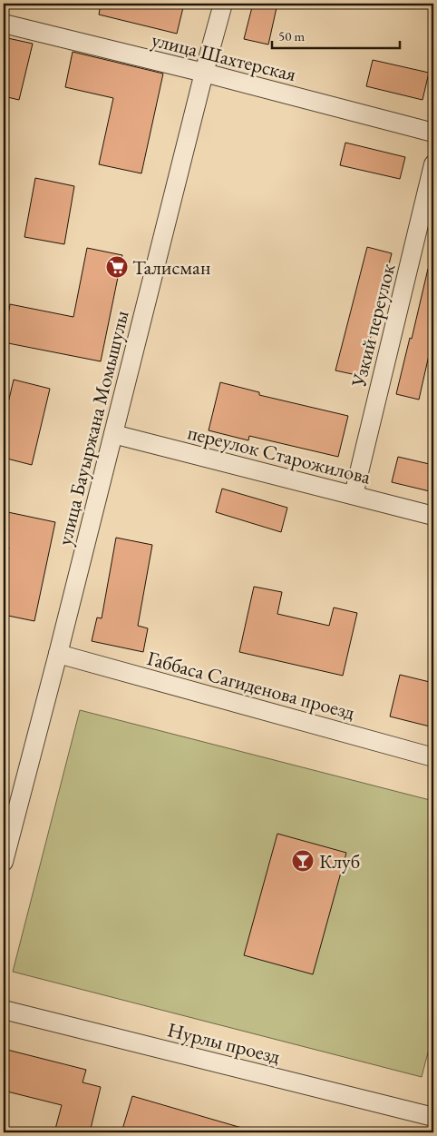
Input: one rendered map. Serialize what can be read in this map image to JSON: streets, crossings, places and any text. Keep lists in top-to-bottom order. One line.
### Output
{"streets":{"street":["улица Шахтерская","Узкий переулок","улица Бауыржана Момышулы","переулок Старожилова","Габбаса Сагиденова проезд","Нурлы проезд"]},"crossings":[["улица Шахтерская","улица Бауыржана Момышулы"],["Узкий переулок","переулок Старожилова"],["улица Бауыржана Момышулы","переулок Старожилова"],["улица Бауыржана Момышулы","Габбаса Сагиденова проезд"]],"places":{"supermarket":["Талисман"],"bar":["Клуб"]},"scale_bar":"50 m"}
